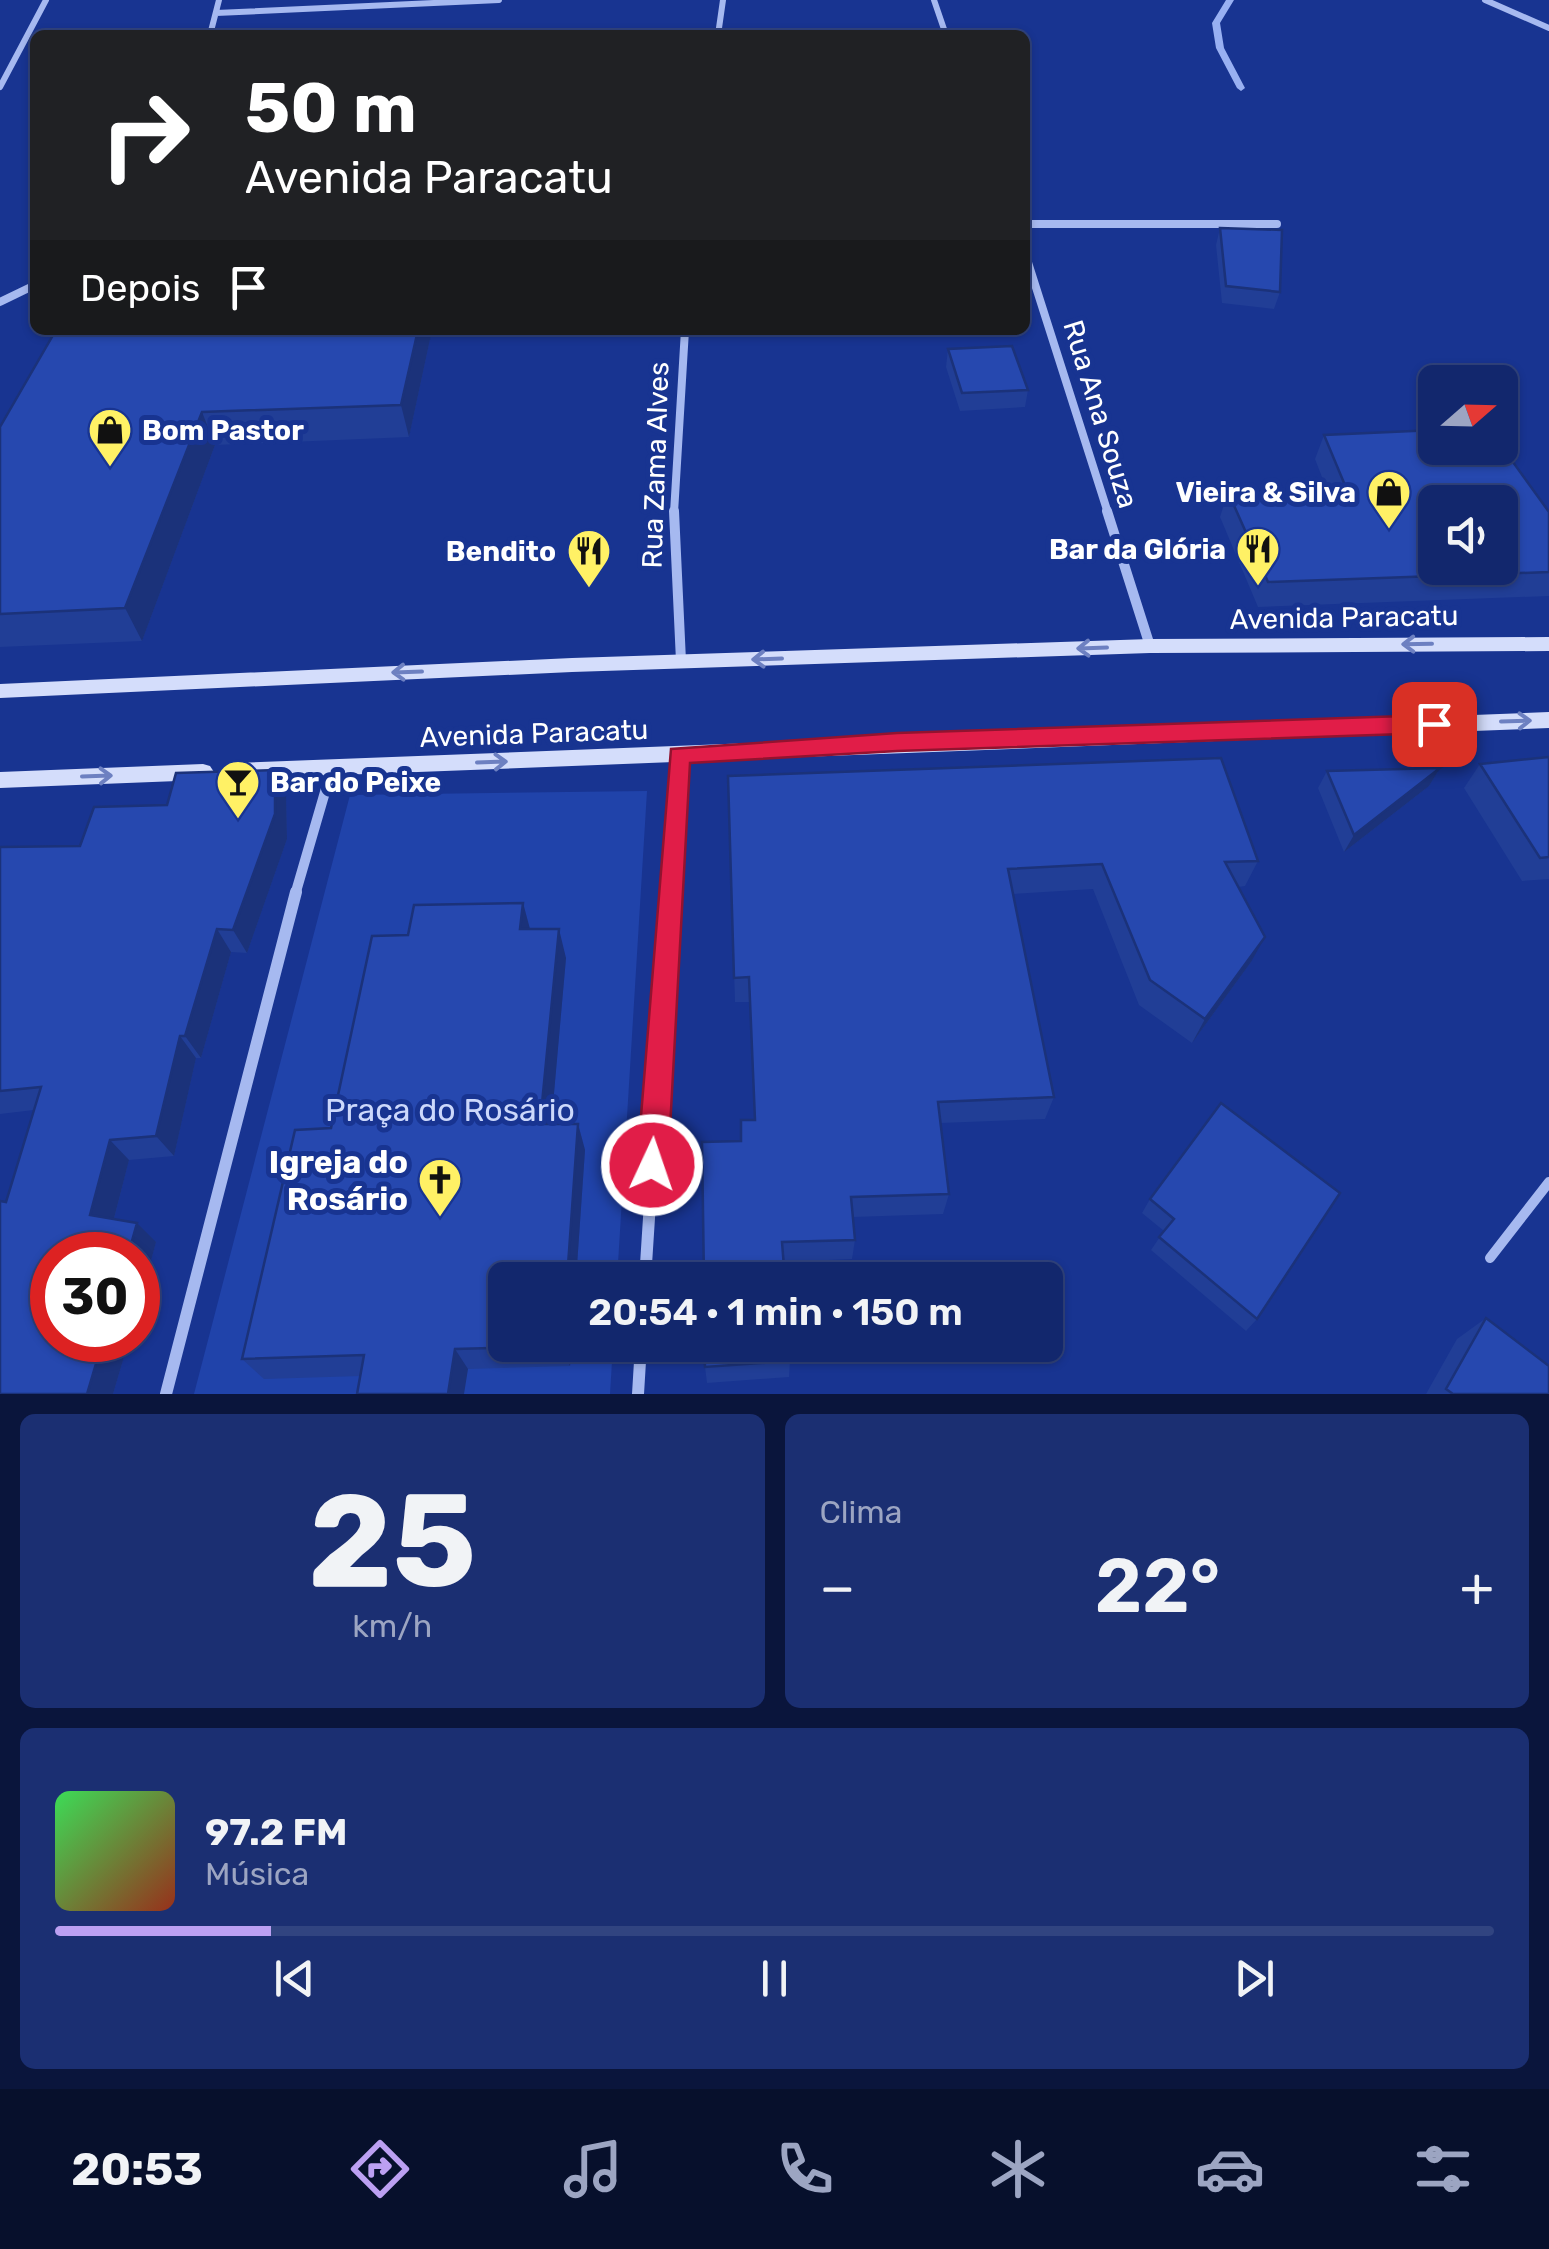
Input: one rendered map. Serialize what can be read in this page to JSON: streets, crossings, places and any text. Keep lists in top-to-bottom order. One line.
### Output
{"streets":{"street":["Rua Ana Souza","Rua Zama Alves","Avenida Paracatu"]},"crossings":[["Rua Ana Souza","Avenida Paracatu"],["Rua Zama Alves","Avenida Paracatu"]],"parks":["Praça do Rosário"],"places":{"shop":["Bom Pastor","Vieira & Silva"],"restaurant":["Bar da Glória","Bendito"],"bar":["Bar do Peixe"],"church":["Igreja do Rosário"]},"north":"right","page":{"turn":["50 m","Avenida Paracatu"],"then":"Depois","limit":"30","trip":"20:54 · 1 min · 150 m","tile":[["25","km/h"],"Clima"],"heat":["−","22°","+"],"song":["97.2 FM","Música"],"tabs":"20:53"}}
